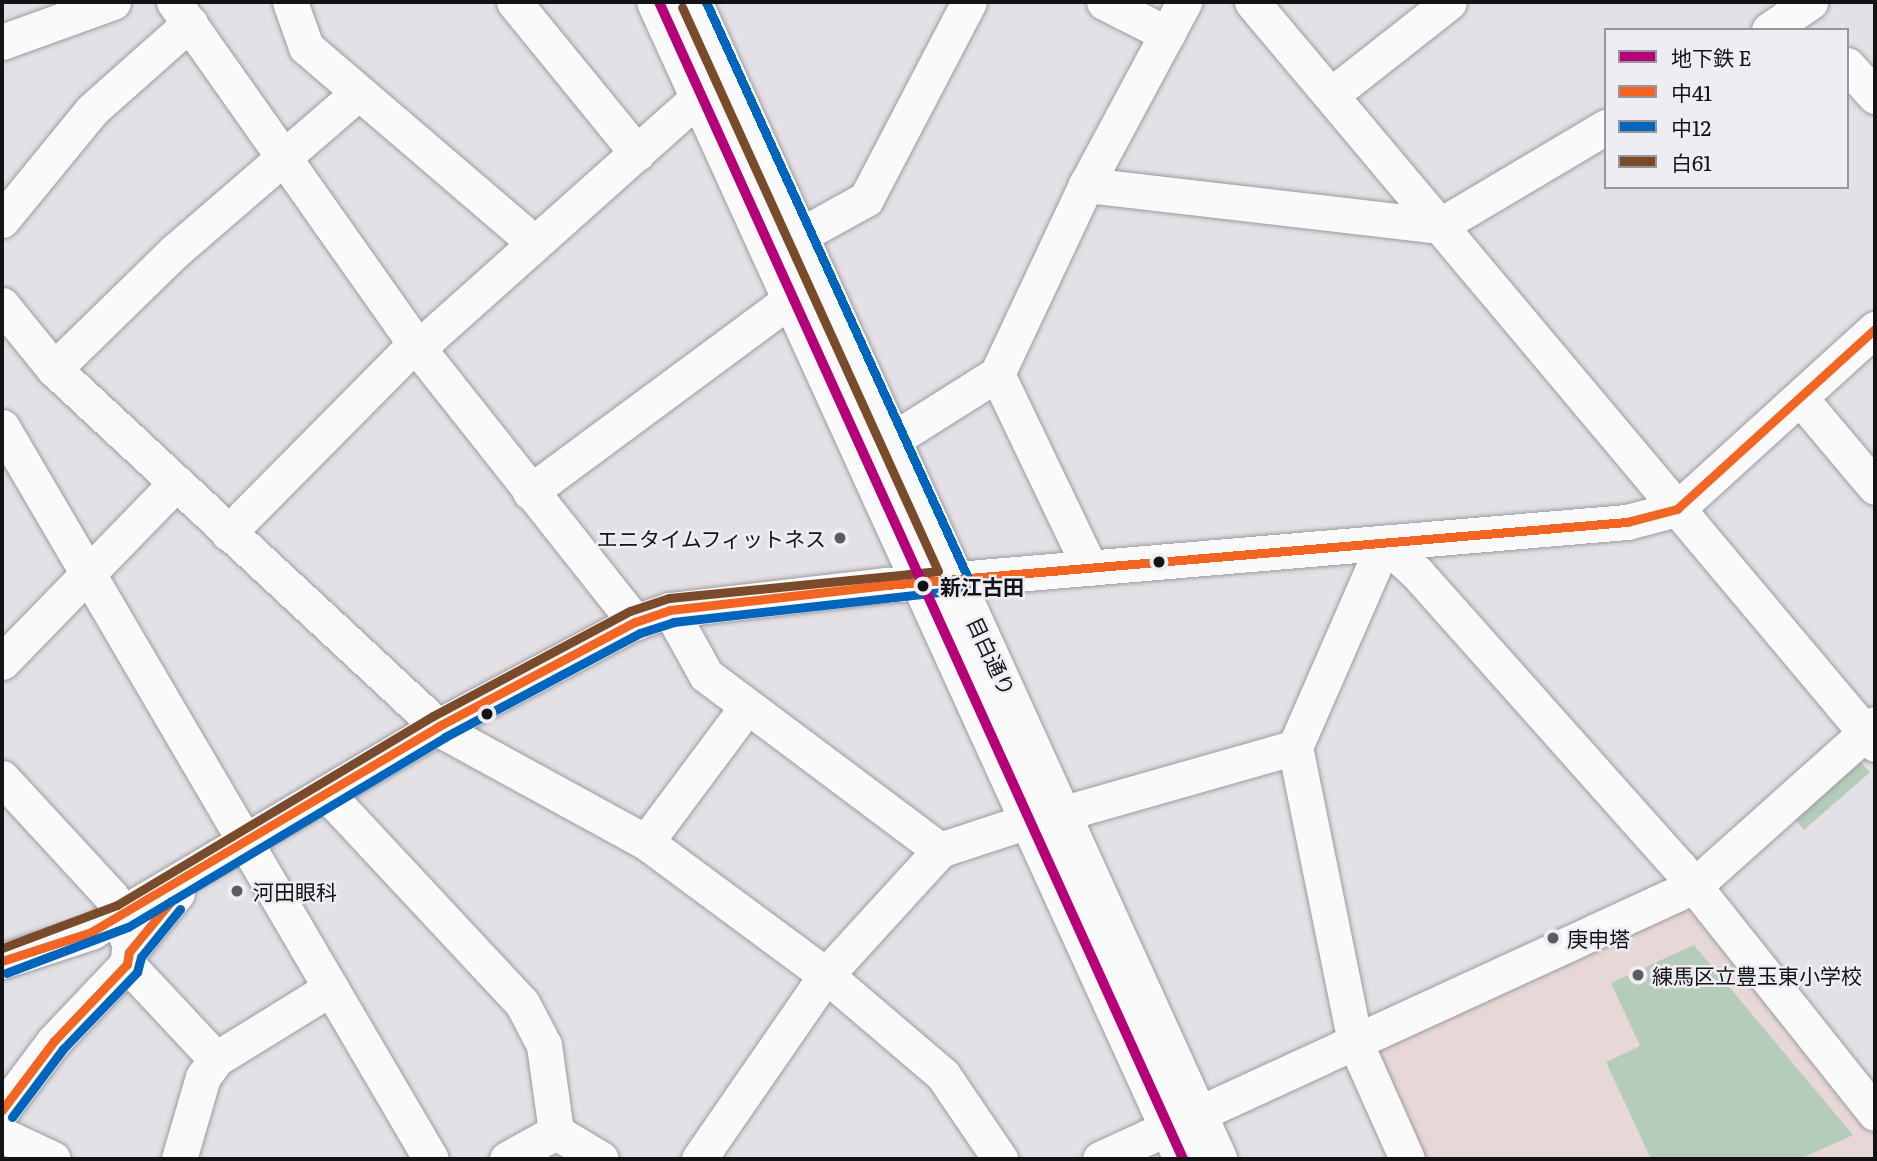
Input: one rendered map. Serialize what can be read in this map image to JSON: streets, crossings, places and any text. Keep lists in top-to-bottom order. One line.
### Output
{"streets":{"main road":["目白通り"]},"places":["エニタイムフィットネス","新江古田","河田眼科","庚申塔","練馬区立豊玉東小学校"],"lines":["metro line E","transit line 中12","transit line 白61","transit line 中41"],"legend":["地下鉄 E","中41","中12","白61"]}
